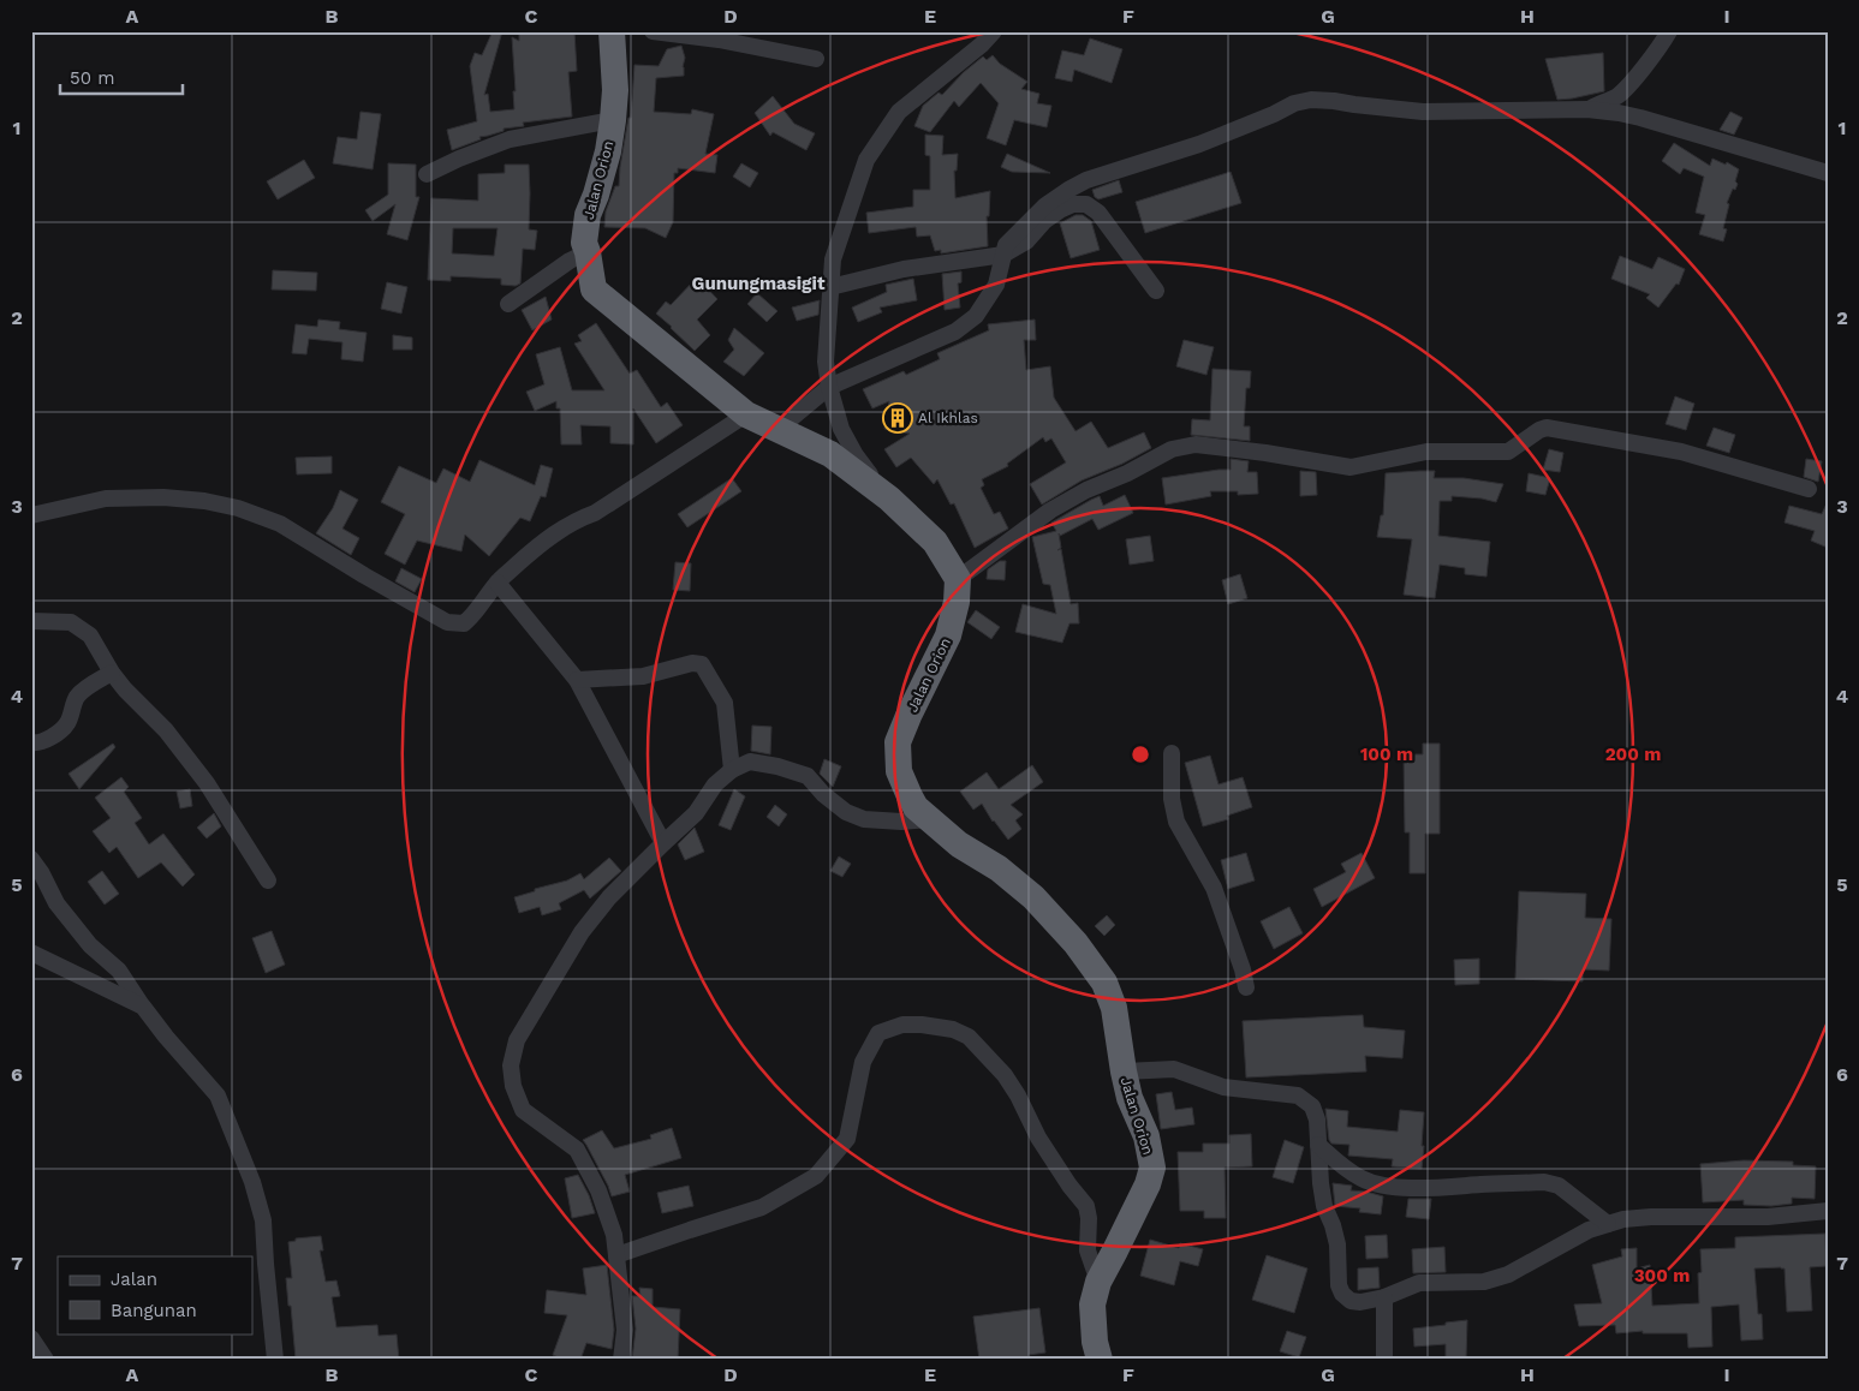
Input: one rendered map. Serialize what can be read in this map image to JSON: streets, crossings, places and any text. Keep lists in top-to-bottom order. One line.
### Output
{"streets":{"highway":["Jalan Orion"]},"districts":["Gunungmasigit"],"places":{"building":["Al Ikhlas"]},"legend":["Jalan","Bangunan"],"scale_bar":"50 m","grid":{"columns":["A","B","C","D","E","F","G","H","I"],"rows":["1","2","3","4","5","6","7"]},"rings":["100 m","200 m","300 m"]}
